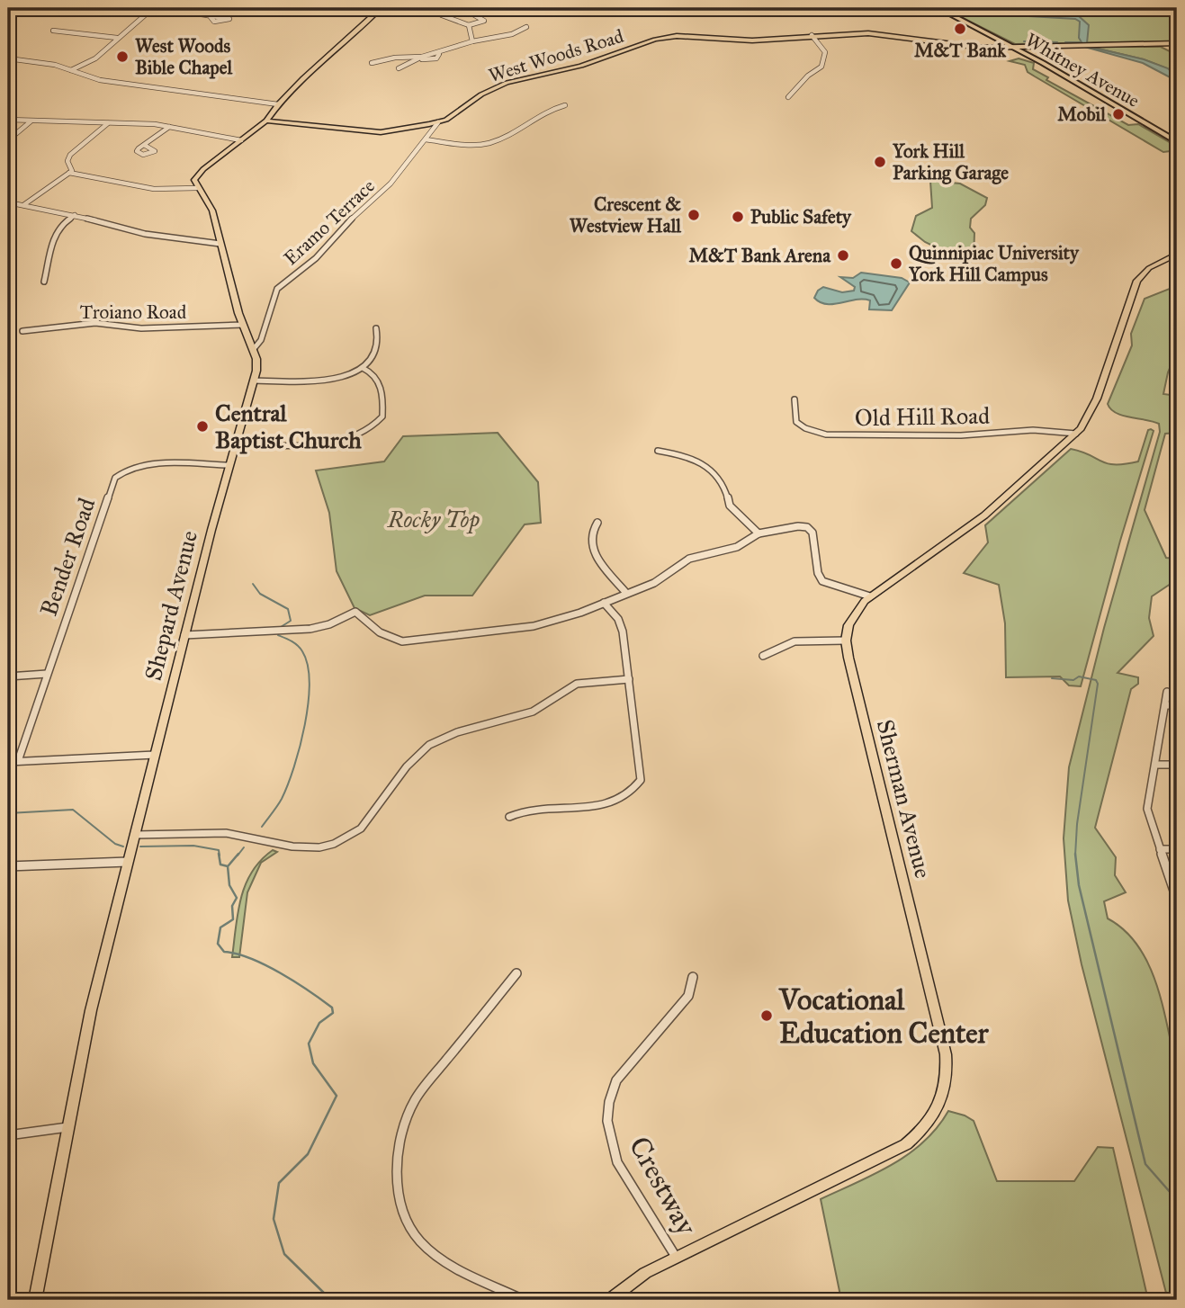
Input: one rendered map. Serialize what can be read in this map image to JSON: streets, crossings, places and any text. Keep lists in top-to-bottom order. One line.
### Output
{"streets":{"highway":["Whitney Avenue"],"main road":["West Woods Road","Shepard Avenue","Sherman Avenue"],"street":["Eramo Terrace","Troiano Road","Old Hill Road","Bender Road","Crestway"]},"crossings":[["West Woods Road","Whitney Avenue"],["West Woods Road","Eramo Terrace"],["Eramo Terrace","Shepard Avenue"],["Troiano Road","Shepard Avenue"],["Bender Road","Shepard Avenue"],["Sherman Avenue","Crestway"]],"parks":["Rocky Top"],"places":["M&T Bank","West Woods Bible Chapel","Mobil","York Hill Parking Garage","Crescent & Westview Hall","Public Safety","M&T Bank Arena","Quinnipiac University York Hill Campus","Central Baptist Church","Vocational Education Center"]}
